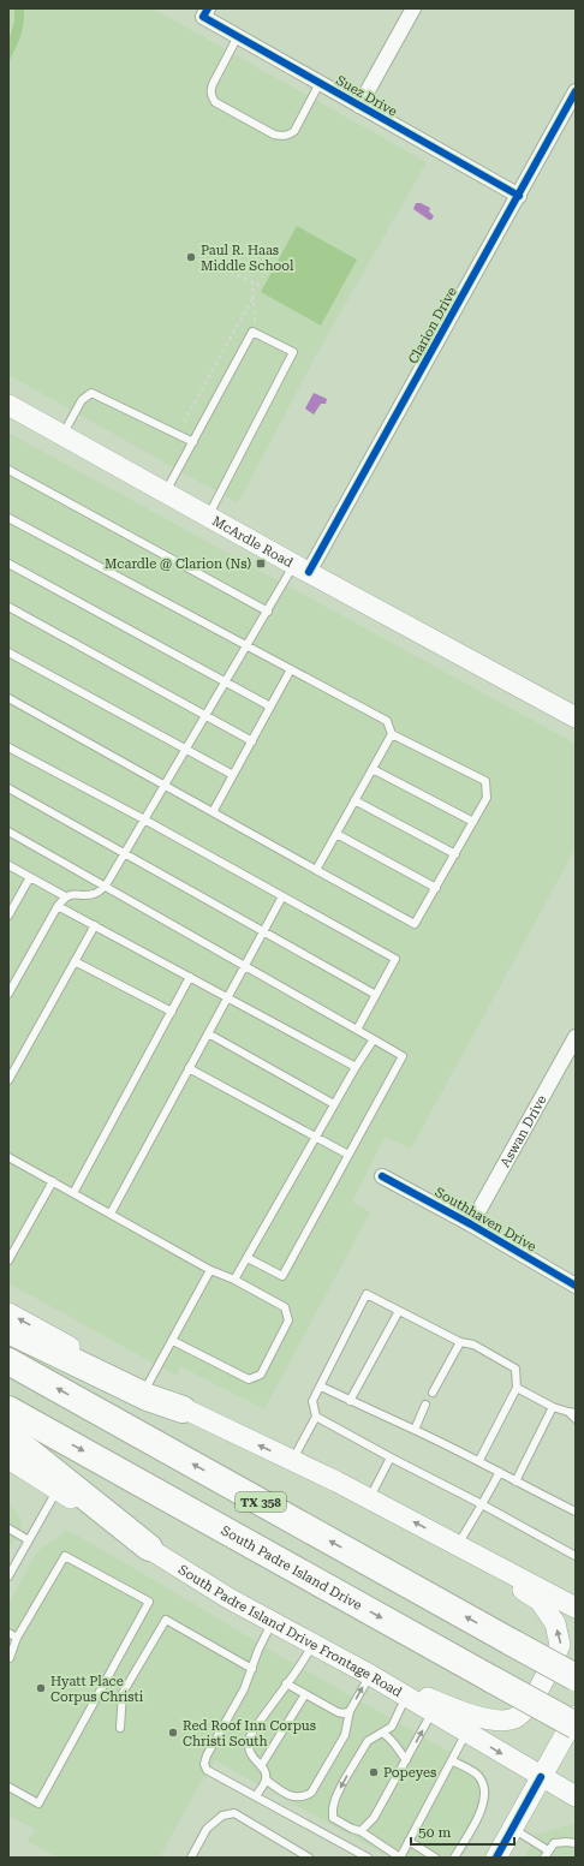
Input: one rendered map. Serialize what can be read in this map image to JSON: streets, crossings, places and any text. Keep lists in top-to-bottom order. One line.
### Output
{"streets":{"highway":["TX 358","South Padre Island Drive"],"main road":["McArdle Road","South Padre Island Drive Frontage Road"],"street":["Suez Drive","Clarion Drive","Aswan Drive","Southhaven Drive"]},"crossings":[["Suez Drive","Clarion Drive"],["Clarion Drive","McArdle Road"],["Aswan Drive","Southhaven Drive"]],"places":{"other":["Paul R. Haas Middle School","Hyatt Place Corpus Christi","Red Roof Inn Corpus Christi South","Popeyes"],"transit":["Mcardle @ Clarion (Ns)"]},"scale_bar":"50 m"}
